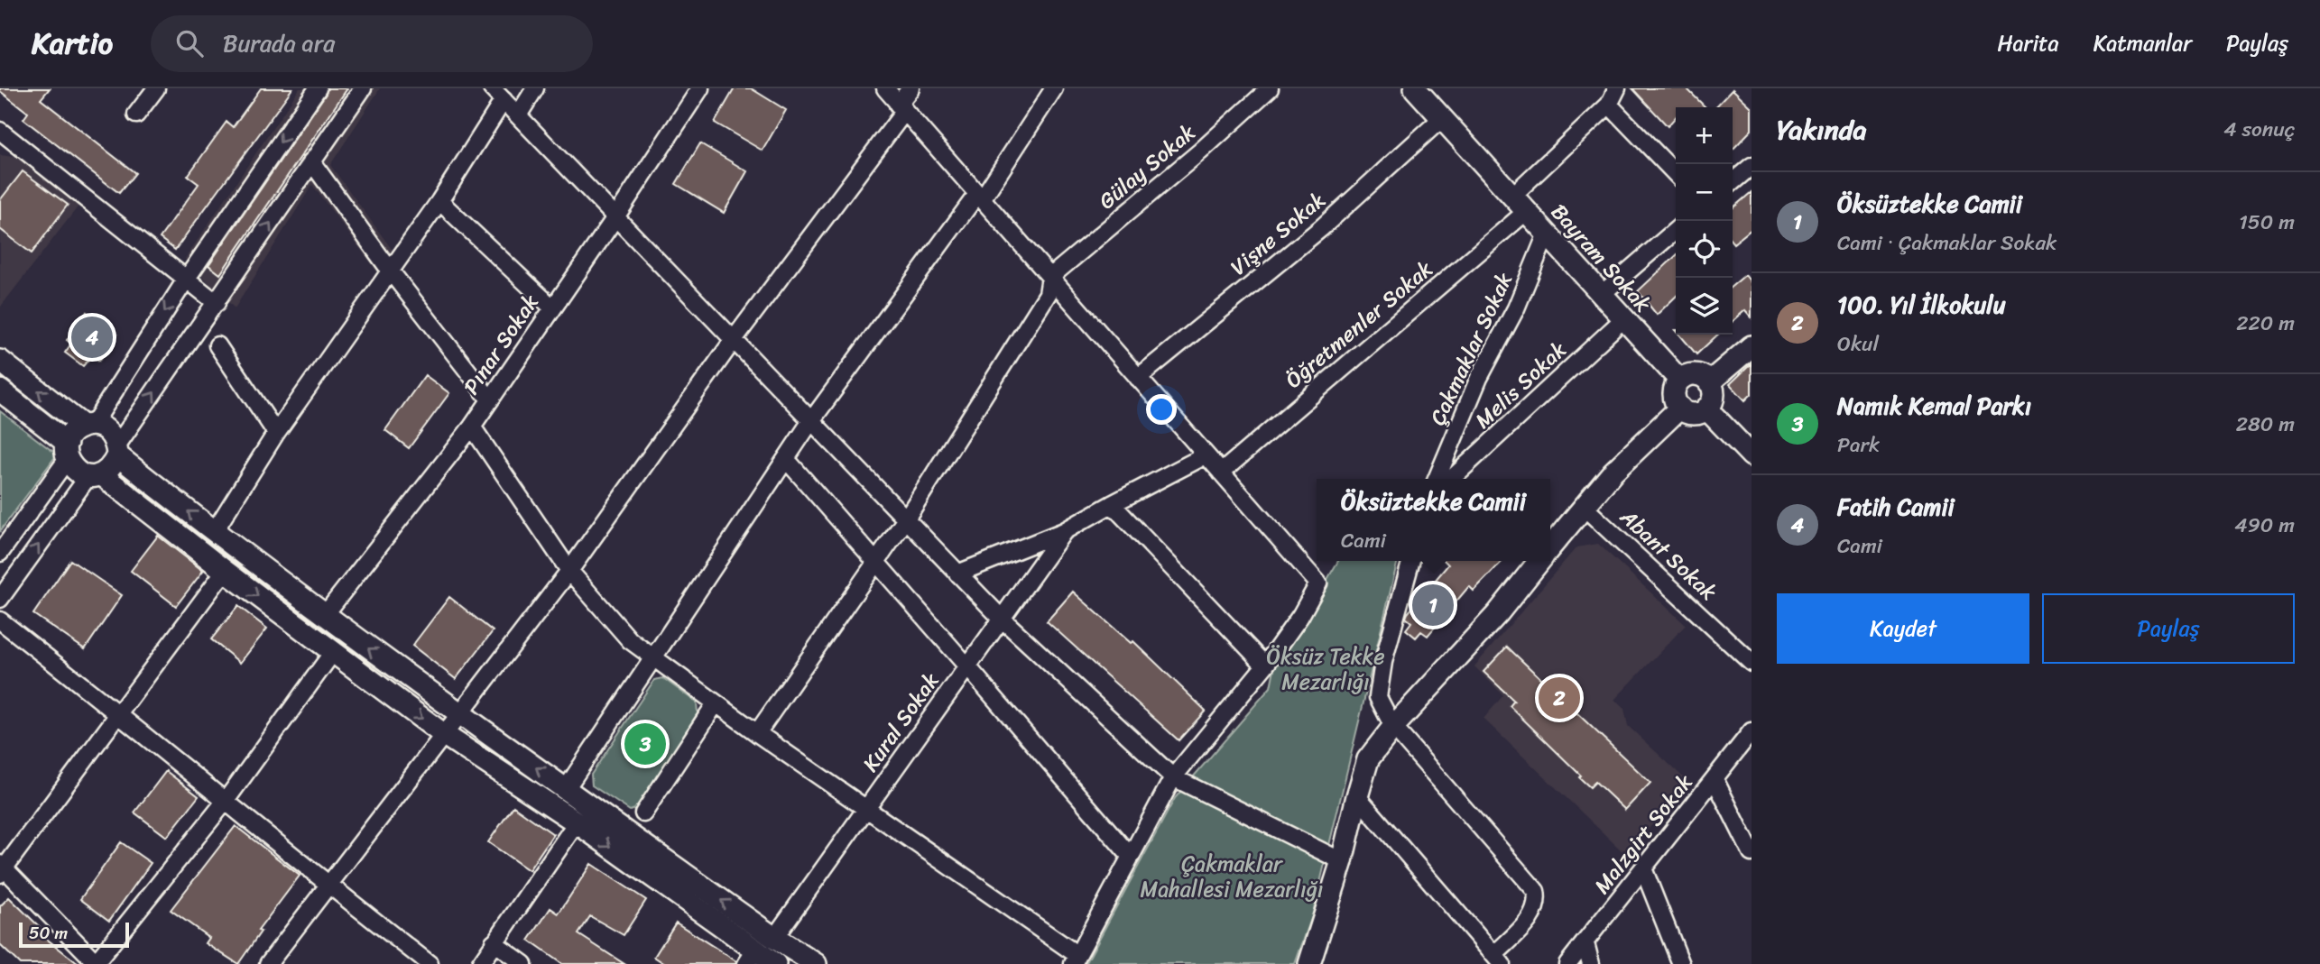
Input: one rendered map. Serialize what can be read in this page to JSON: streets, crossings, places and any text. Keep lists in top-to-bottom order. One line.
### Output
{"streets":{"main road":["Bayram Sokak"],"street":["Gülay Sokak","Vişne Sokak","Öğretmenler Sokak","Pınar Sokak","Çakmaklar Sokak","Melis Sokak","Abant Sokak","Kural Sokak","Malzgirt Sokak"]},"crossings":[["Vişne Sokak","Bayram Sokak"],["Bayram Sokak","Öğretmenler Sokak"],["Bayram Sokak","Çakmaklar Sokak"],["Bayram Sokak","Melis Sokak"]],"parks":["Öksüz Tekke Mezarlığı","Çakmaklar Mahallesi Mezarlığı"],"scale_bar":"50 m","page":{"header":"Kartio","search":"Burada ara","nav":["Harita","Katmanlar","Paylaş"],"heading":["Yakında","4 sonuç"],"map_buttons":["+","−"],"list":[{"mark":"1","name":"Öksüztekke Camii","note":"Cami · Çakmaklar Sokak","value":"150 m"},{"mark":"2","name":"100. Yıl İlkokulu","note":"Okul","value":"220 m"},{"mark":"3","name":"Namık Kemal Parkı","note":"Park","value":"280 m"},{"mark":"4","name":"Fatih Camii","note":"Cami","value":"490 m"}],"pins":["4","1","2","3"],"popup":["Öksüztekke Camii","Cami"],"buttons":["Kaydet","Paylaş"],"scale":"50 m"}}
